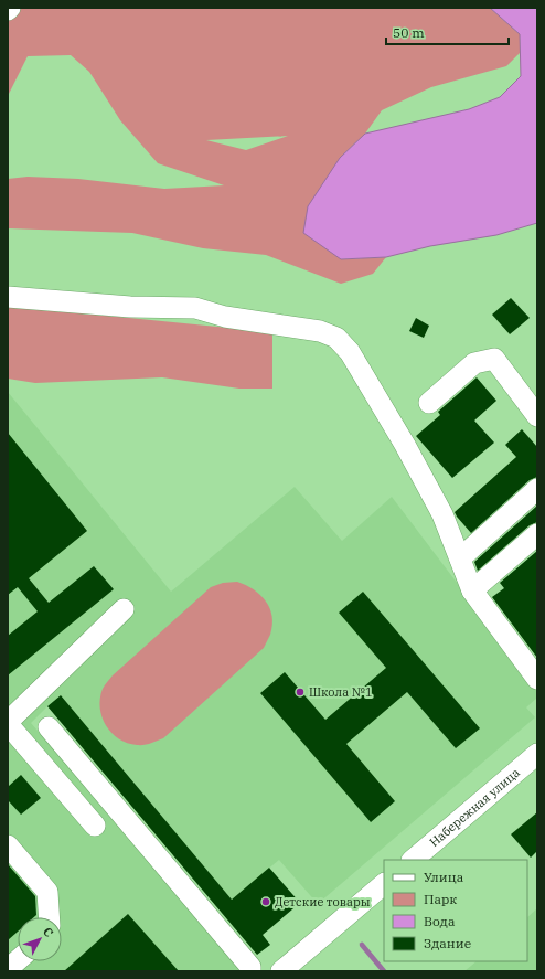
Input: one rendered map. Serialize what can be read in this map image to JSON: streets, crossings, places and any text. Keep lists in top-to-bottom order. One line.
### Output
{"streets":{"street":["Набережная улица"]},"places":["Школа №1","Детские товары"],"legend":["Улица","Парк","Вода","Здание"],"scale_bar":"50 m","north":"top right"}
